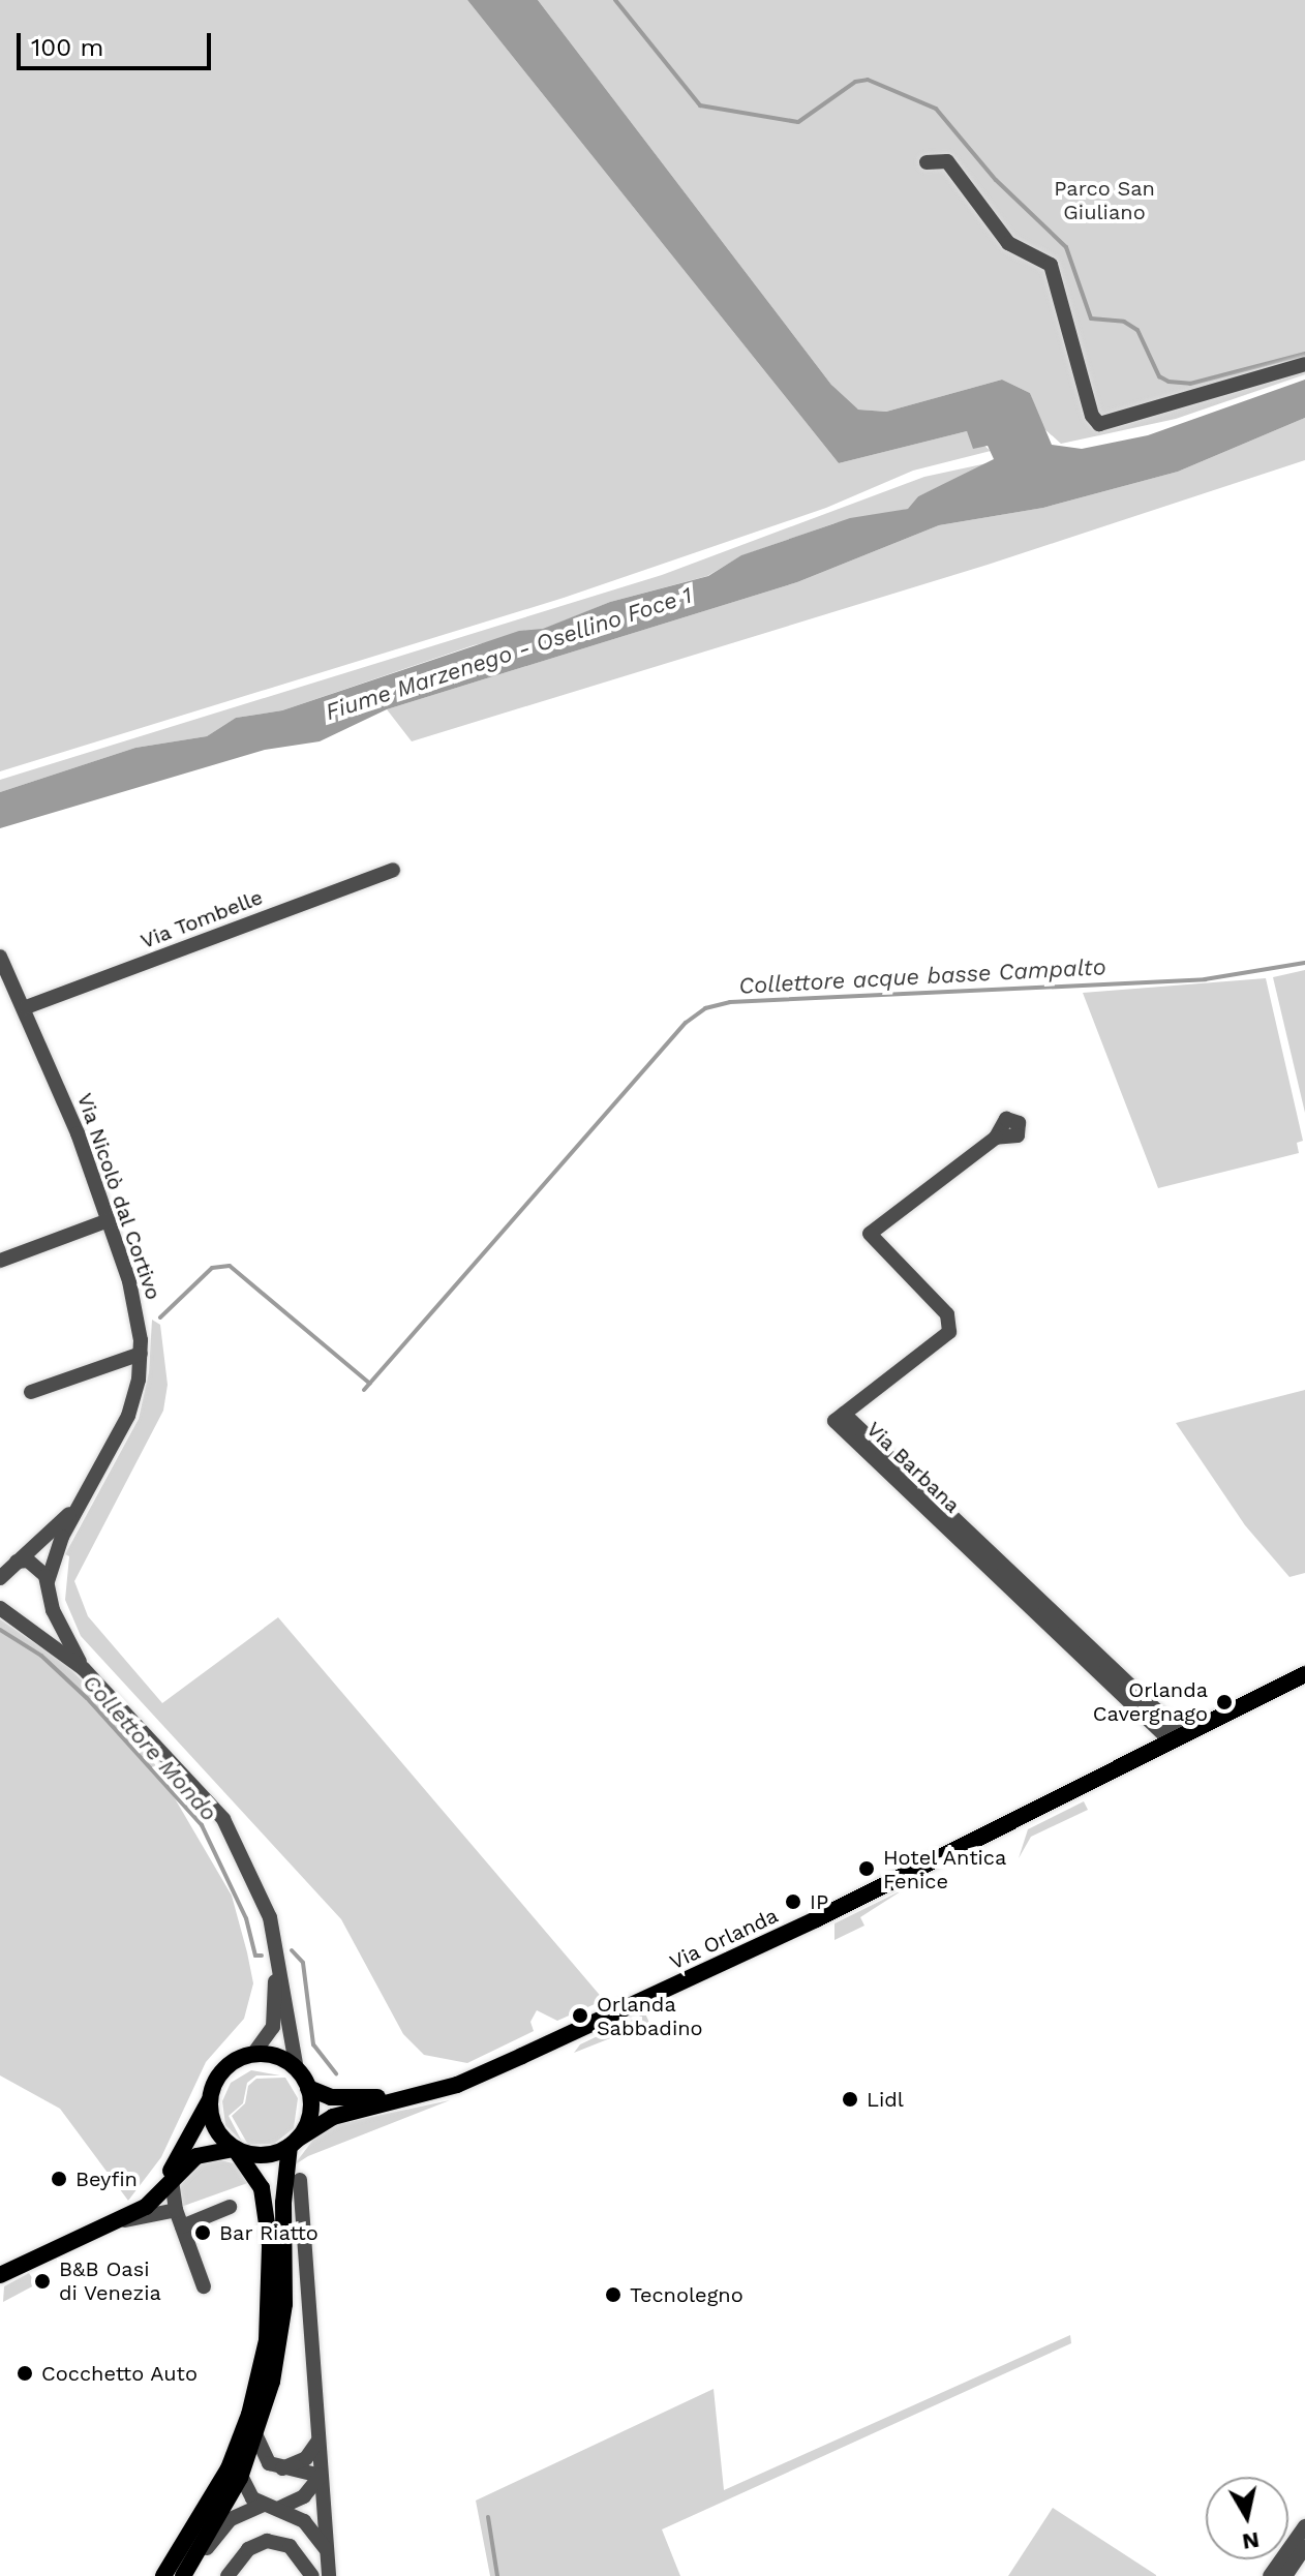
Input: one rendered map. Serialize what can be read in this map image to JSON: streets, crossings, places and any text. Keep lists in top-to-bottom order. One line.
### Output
{"streets":{"main road":["Via Orlanda"],"street":["Via Tombelle","Via Nicolò dal Cortivo","Via Barbana"]},"crossings":[["Via Tombelle","Via Nicolò dal Cortivo"],["Via Barbana","Via Orlanda"]],"water":["Fiume Marzenego - Osellino Foce 1","Collettore acque basse Campalto","Collettore Mondo"],"parks":["Parco San Giuliano"],"places":["Orlanda Cavergnago","Hotel Antica Fenice","IP","Orlanda Sabbadino","Lidl","Beyfin","Bar Riatto","B&B Oasi di Venezia","Tecnolegno","Cocchetto Auto"],"scale_bar":"100 m","north":"bottom"}
